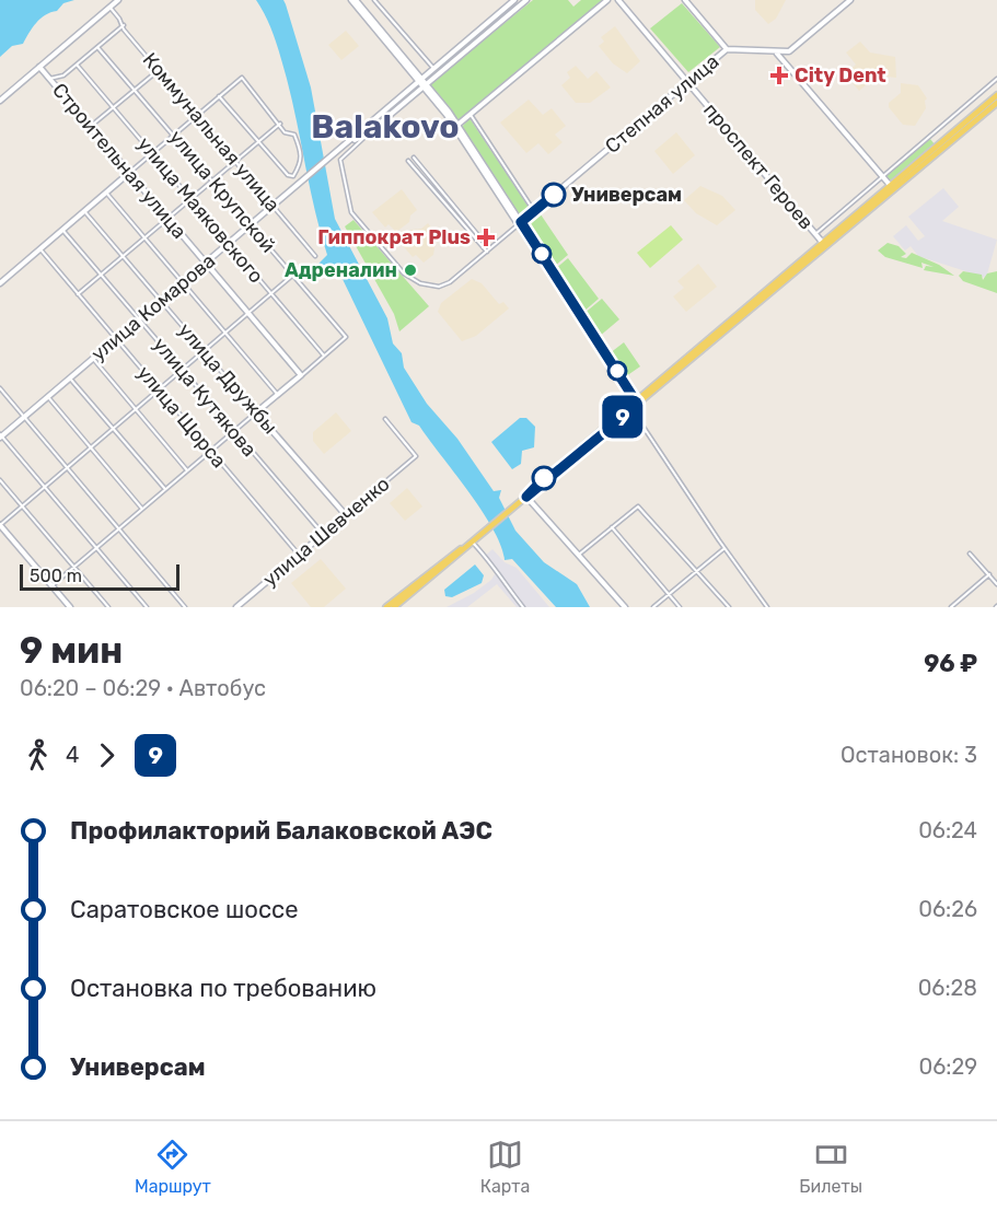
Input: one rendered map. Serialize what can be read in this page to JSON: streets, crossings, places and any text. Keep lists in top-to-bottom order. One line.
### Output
{"streets":{"street":["Степная улица","Коммунальная улица","Строительная улица","проспект Героев","улица Крупской","улица Маяковского","улица Комарова","улица Дружбы","улица Кутякова","улица Щорса","улица Шевченко"]},"crossings":[["Степная улица","проспект Героев"],["Коммунальная улица","улица Комарова"],["Строительная улица","улица Комарова"],["улица Крупской","улица Маяковского"],["улица Крупской","улица Комарова"],["улица Маяковского","улица Комарова"],["улица Комарова","улица Дружбы"],["улица Комарова","улица Кутякова"],["улица Комарова","улица Щорса"],["улица Дружбы","улица Шевченко"],["улица Кутякова","улица Шевченко"],["улица Щорса","улица Шевченко"]],"districts":["Balakovo"],"places":{"health":["City Dent","Гиппократ Plus"],"other":["Универсам","Адреналин"]},"lines":["bus line 9"],"scale_bar":"500 m","page":{"on_map":"9","scale":"500 m","heading":["9 мин","06:20 – 06:29 · Автобус","96 ₽"],"legs":["4","9","Остановок: 3"],"list":[{"name":"Профилакторий Балаковской АЭС","value":"06:24"},{"name":"Саратовское шоссе","value":"06:26"},{"name":"Остановка по требованию","value":"06:28"},{"name":"Универсам","value":"06:29"}],"tabs":["Маршрут","Карта","Билеты"]}}
